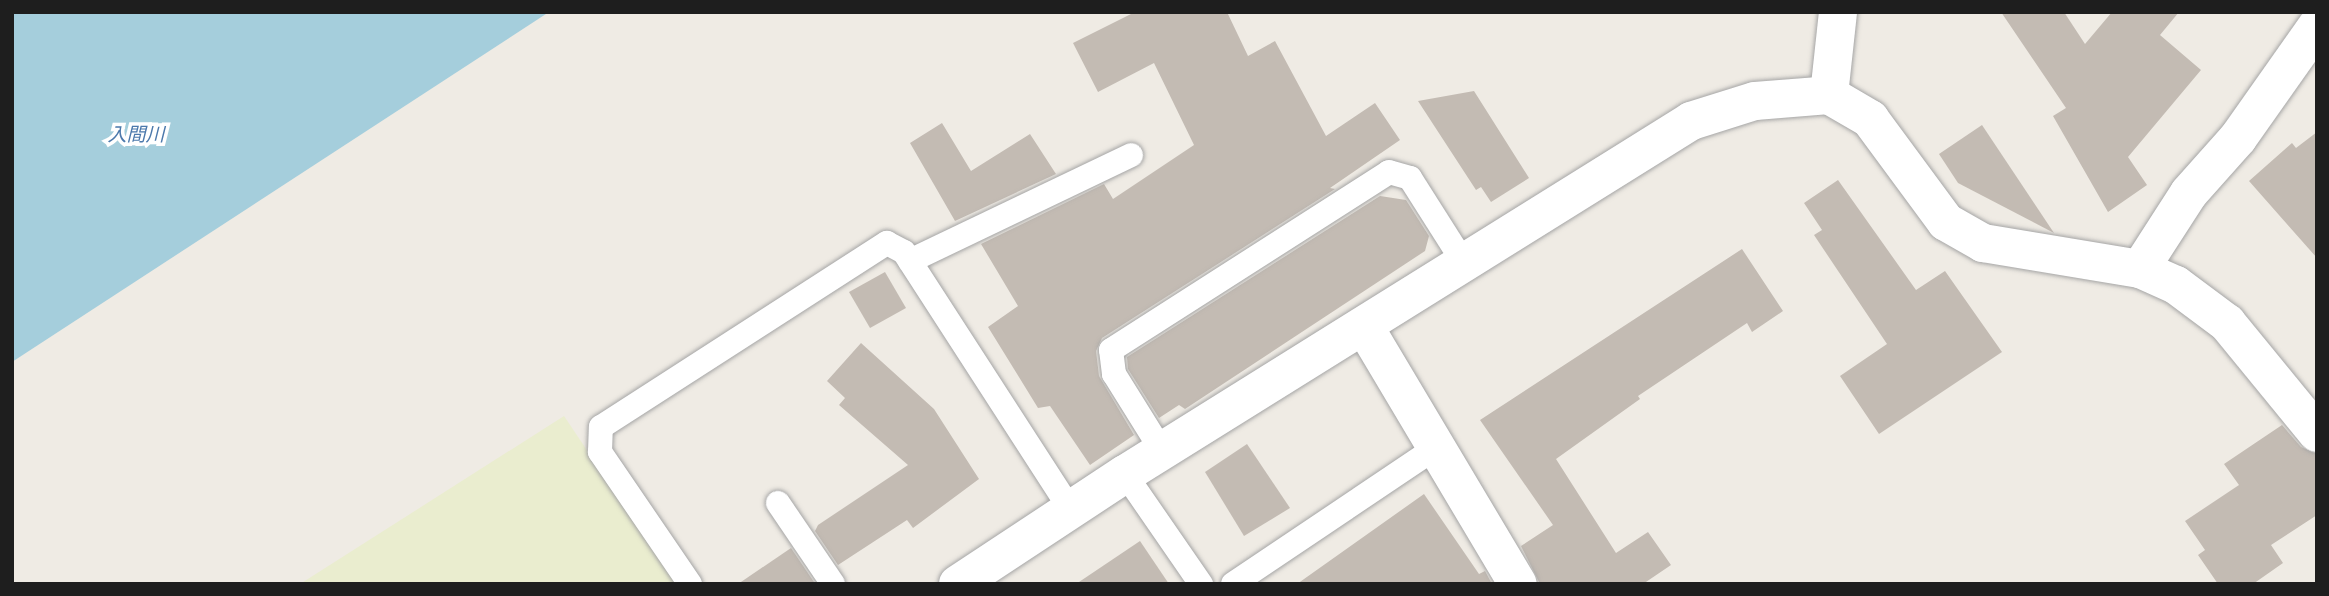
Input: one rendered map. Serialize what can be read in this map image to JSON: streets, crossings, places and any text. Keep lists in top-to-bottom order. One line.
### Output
{"water":["入間川"]}
